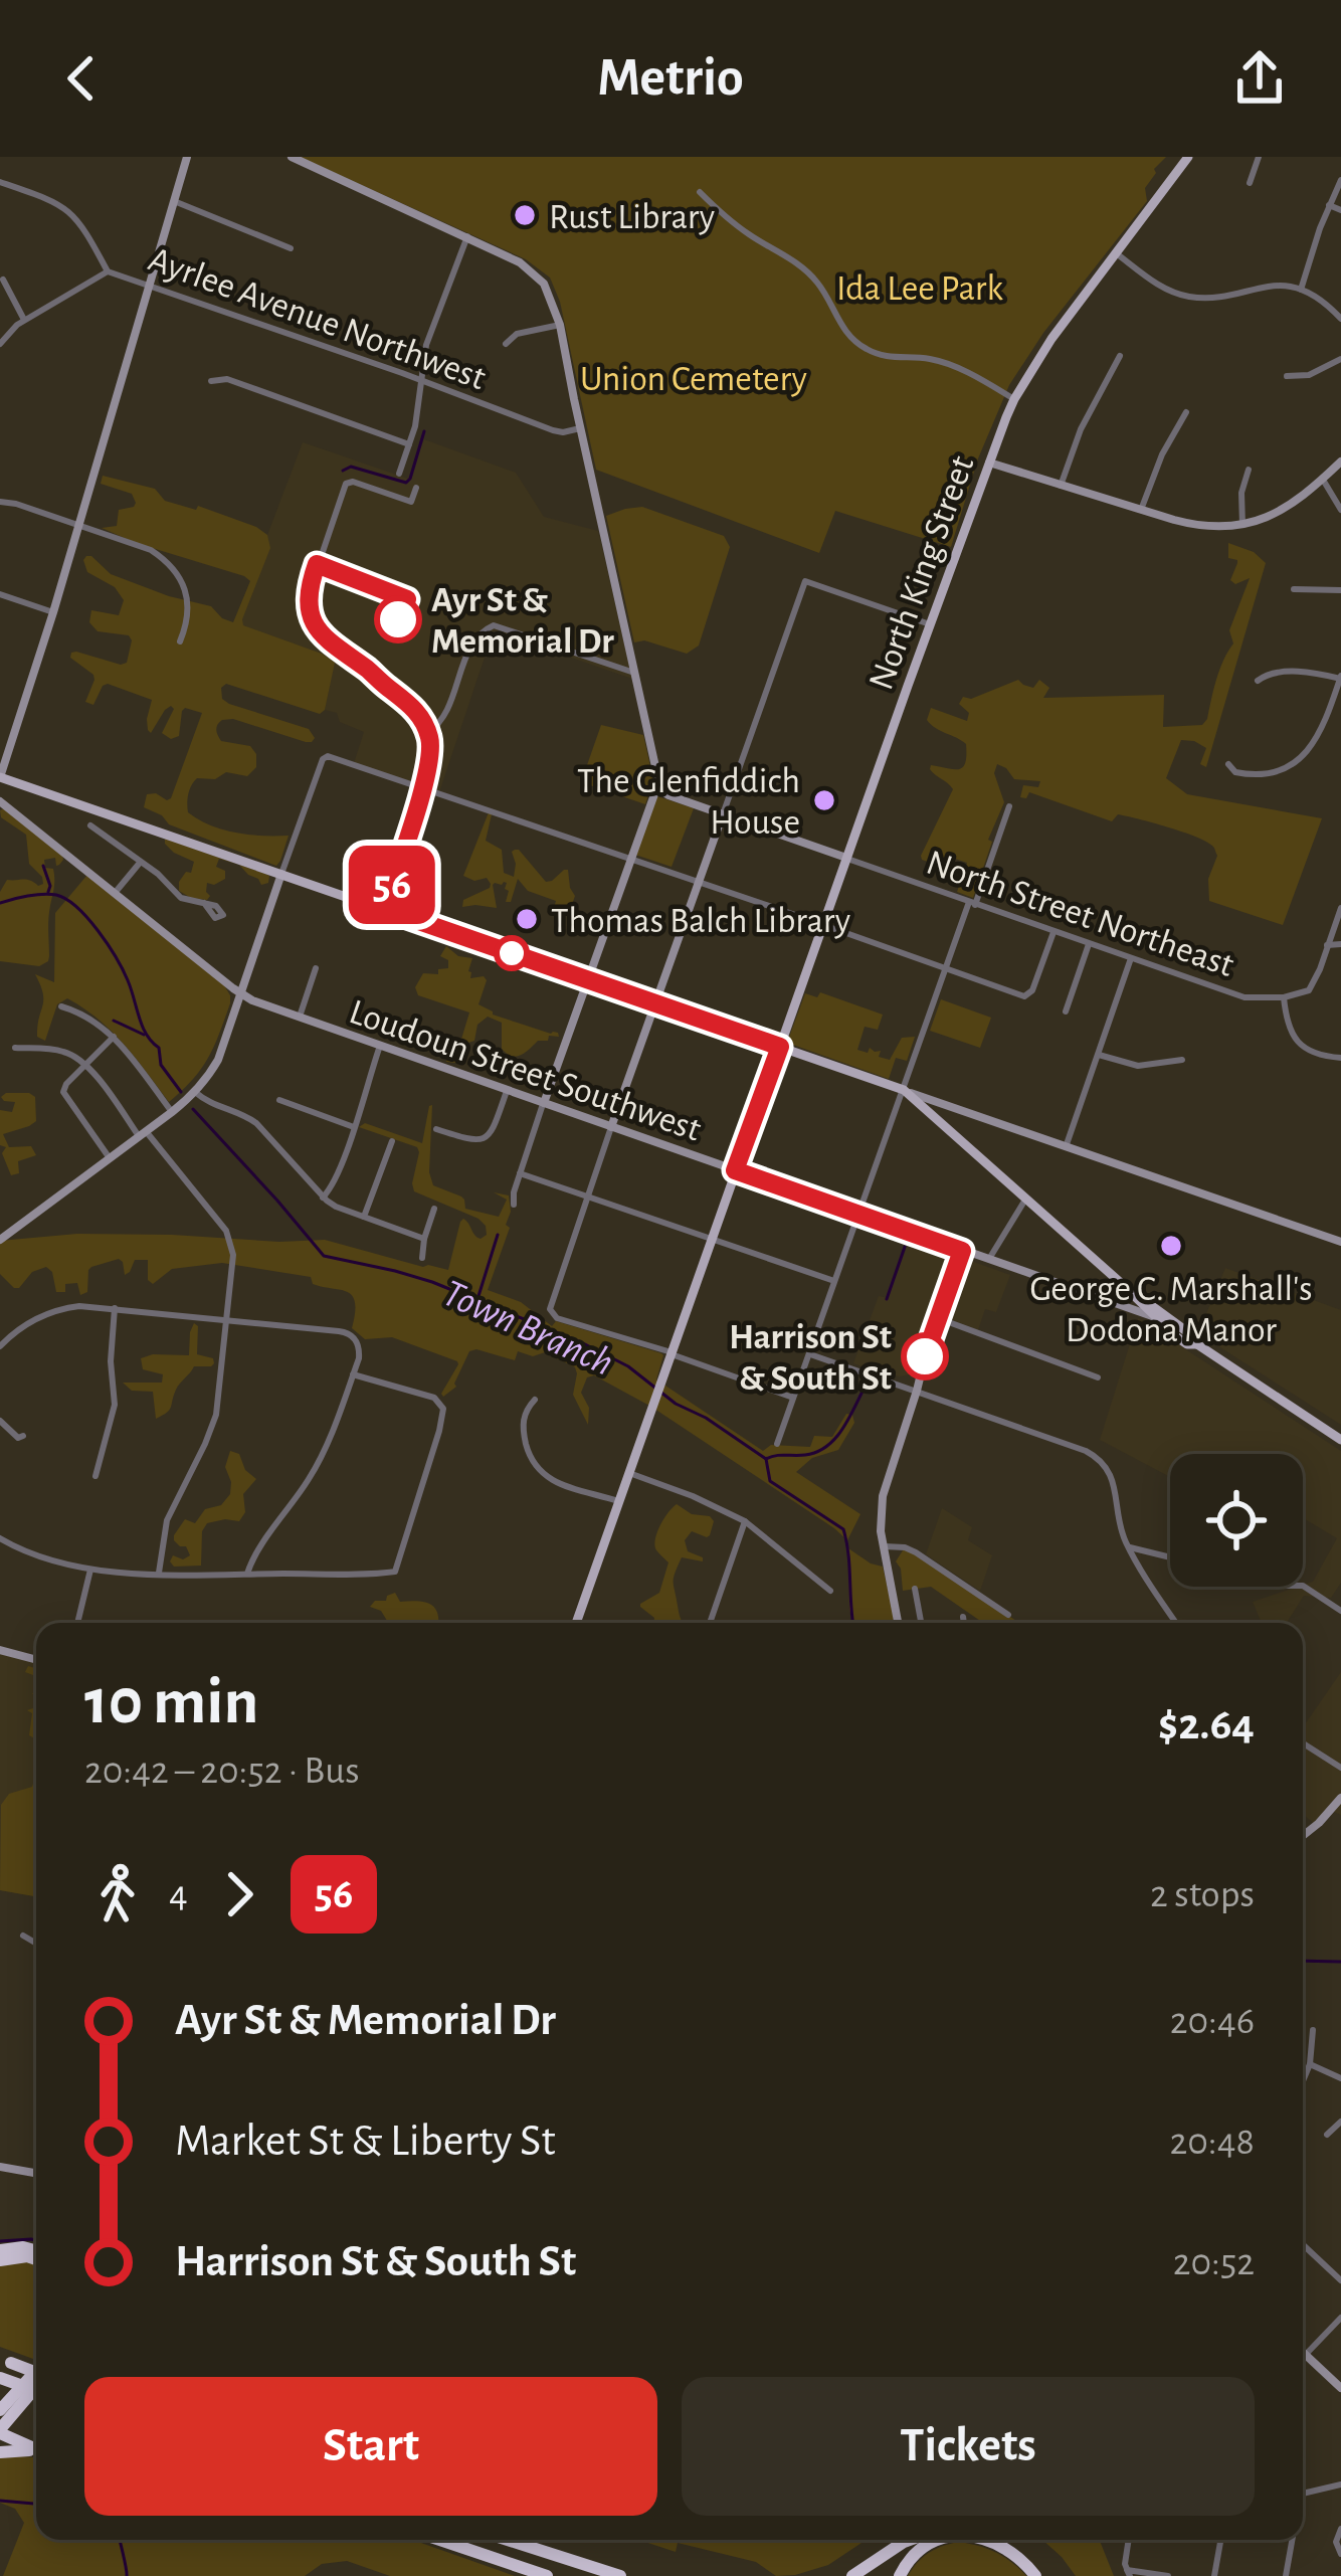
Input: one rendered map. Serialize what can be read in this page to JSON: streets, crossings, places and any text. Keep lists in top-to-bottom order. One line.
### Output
{"streets":{"main road":["North King Street"],"street":["Ayrlee Avenue Northwest","North Street Northeast","Loudoun Street Southwest"]},"crossings":[["North King Street","North Street Northeast"],["North King Street","Loudoun Street Southwest"]],"water":["Town Branch"],"parks":["Ida Lee Park","Union Cemetery"],"places":["Rust Library","Ayr St & Memorial Dr","The Glenfiddich House","Thomas Balch Library","George C. Marshall's Dodona Manor","Harrison St & South St"],"lines":["bus line 56"],"page":{"header":"Metrio","on_map":"56","heading":["10 min","20:42 – 20:52 · Bus","$2.64"],"legs":["4","56","2 stops"],"list":[{"name":"Ayr St & Memorial Dr","value":"20:46"},{"name":"Market St & Liberty St","value":"20:48"},{"name":"Harrison St & South St","value":"20:52"}],"buttons":["Start","Tickets"]}}
